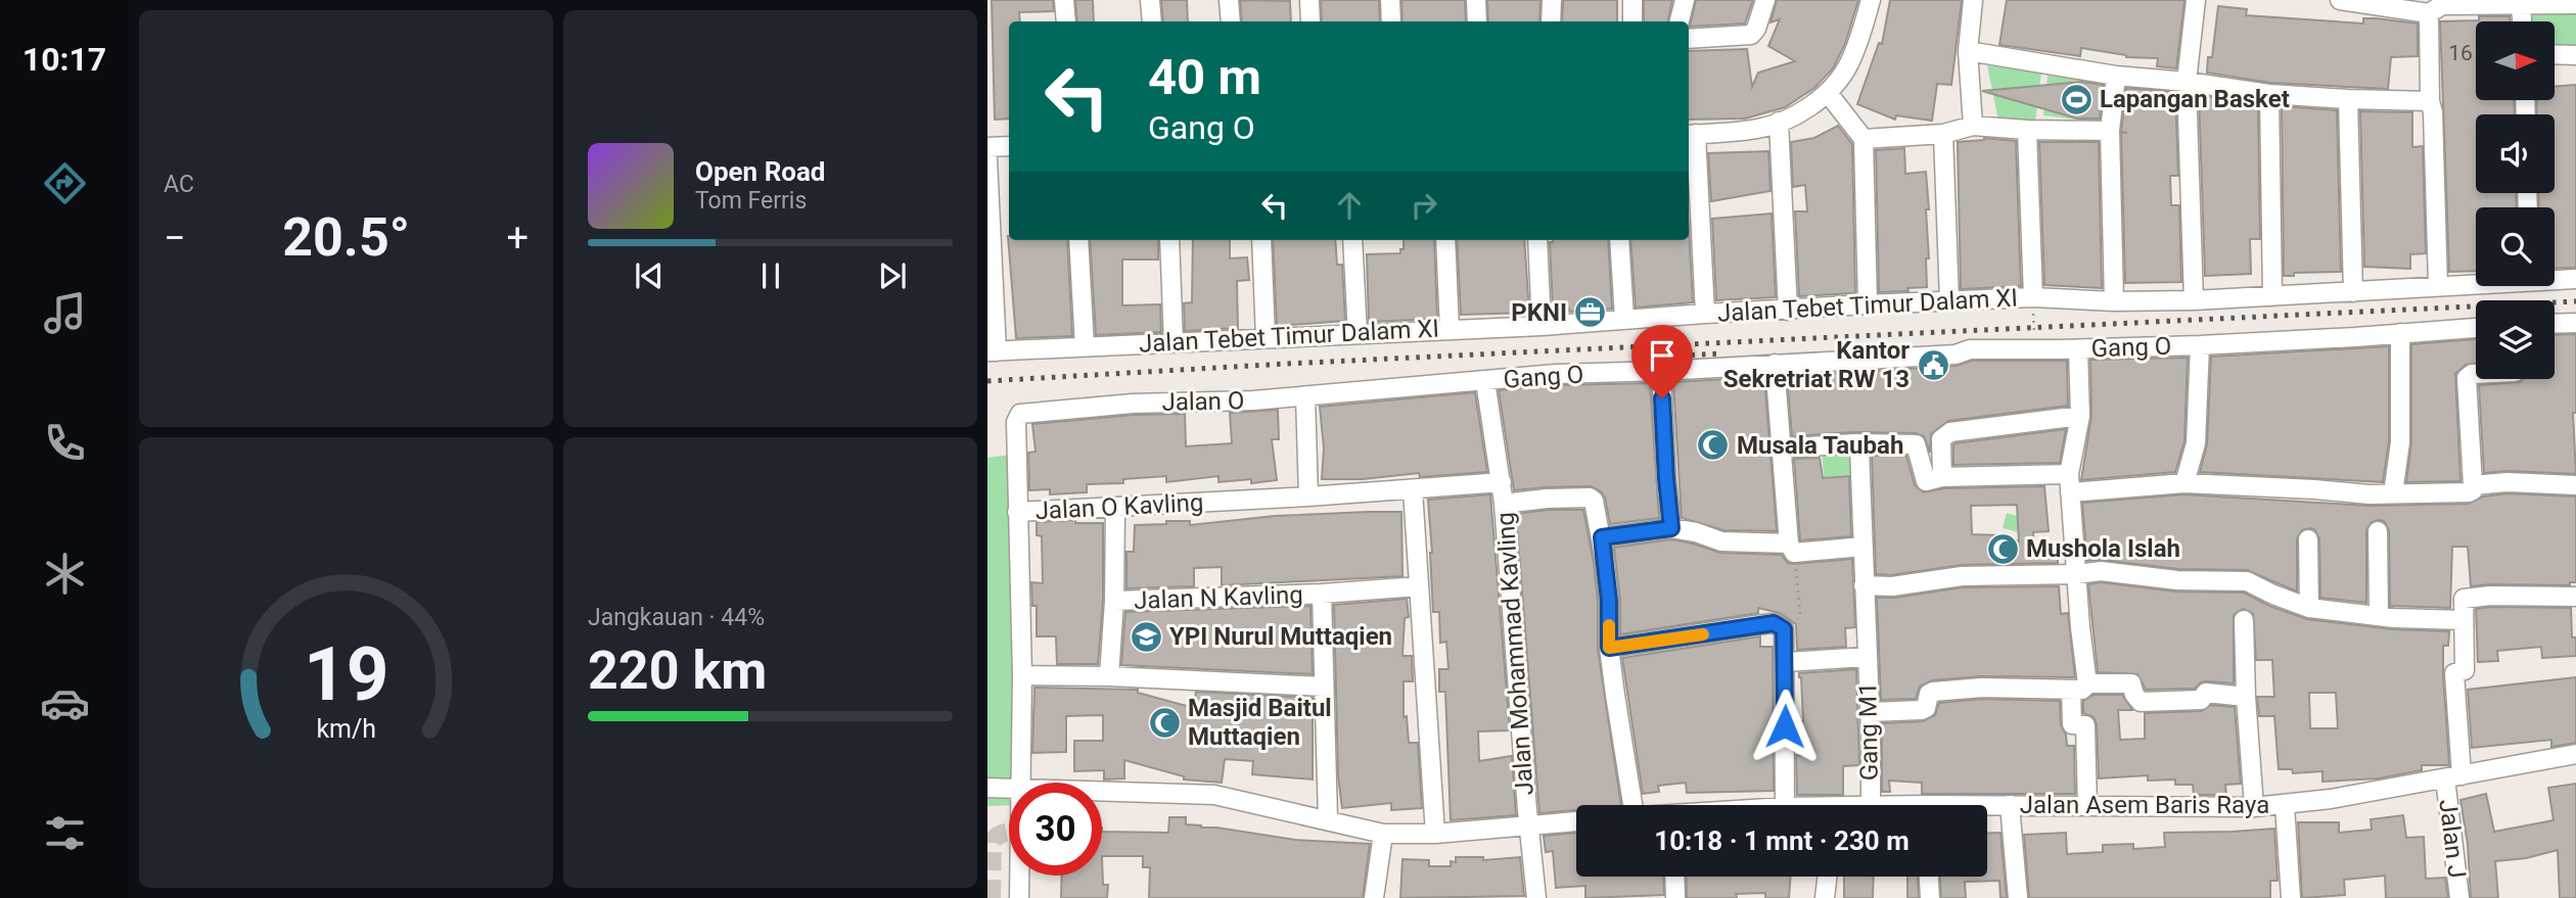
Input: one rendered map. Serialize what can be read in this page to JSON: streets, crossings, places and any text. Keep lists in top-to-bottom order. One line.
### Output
{"streets":{"street":["Jalan Tebet Timur Dalam XI","Gang O","Jalan O","Jalan O Kavling","Jalan N Kavling","Jalan Mohammad Kavling","Gang M1","Jalan Asem Baris Raya","Jalan J"]},"crossings":[["Gang O","Jalan O"],["Gang O","Jalan Mohammad Kavling"],["Jalan O","Jalan O Kavling"],["Jalan O","Jalan Mohammad Kavling"],["Jalan O Kavling","Jalan N Kavling"],["Jalan O Kavling","Jalan Mohammad Kavling"],["Jalan Asem Baris Raya","Jalan J"]],"places":{"sports":["Lapangan Basket"],"office":["PKNI"],"public building":["Kantor Sekretriat RW 13"],"mosque":["Musala Taubah","Mushola Islah","Masjid Baitul Muttaqien"],"school or university":["YPI Nurul Muttaqien"]},"house_numbers":["16"],"north":"right","page":{"tabs":"10:17","tile":["AC",["Jangkauan · 44%","220 km"]],"turn":["40 m","Gang O"],"song":["Open Road","Tom Ferris"],"heat":["−","20.5°","+"],"limit":"30","trip":"10:18 · 1 mnt · 230 m","gauge":["19","km/h"]}}
